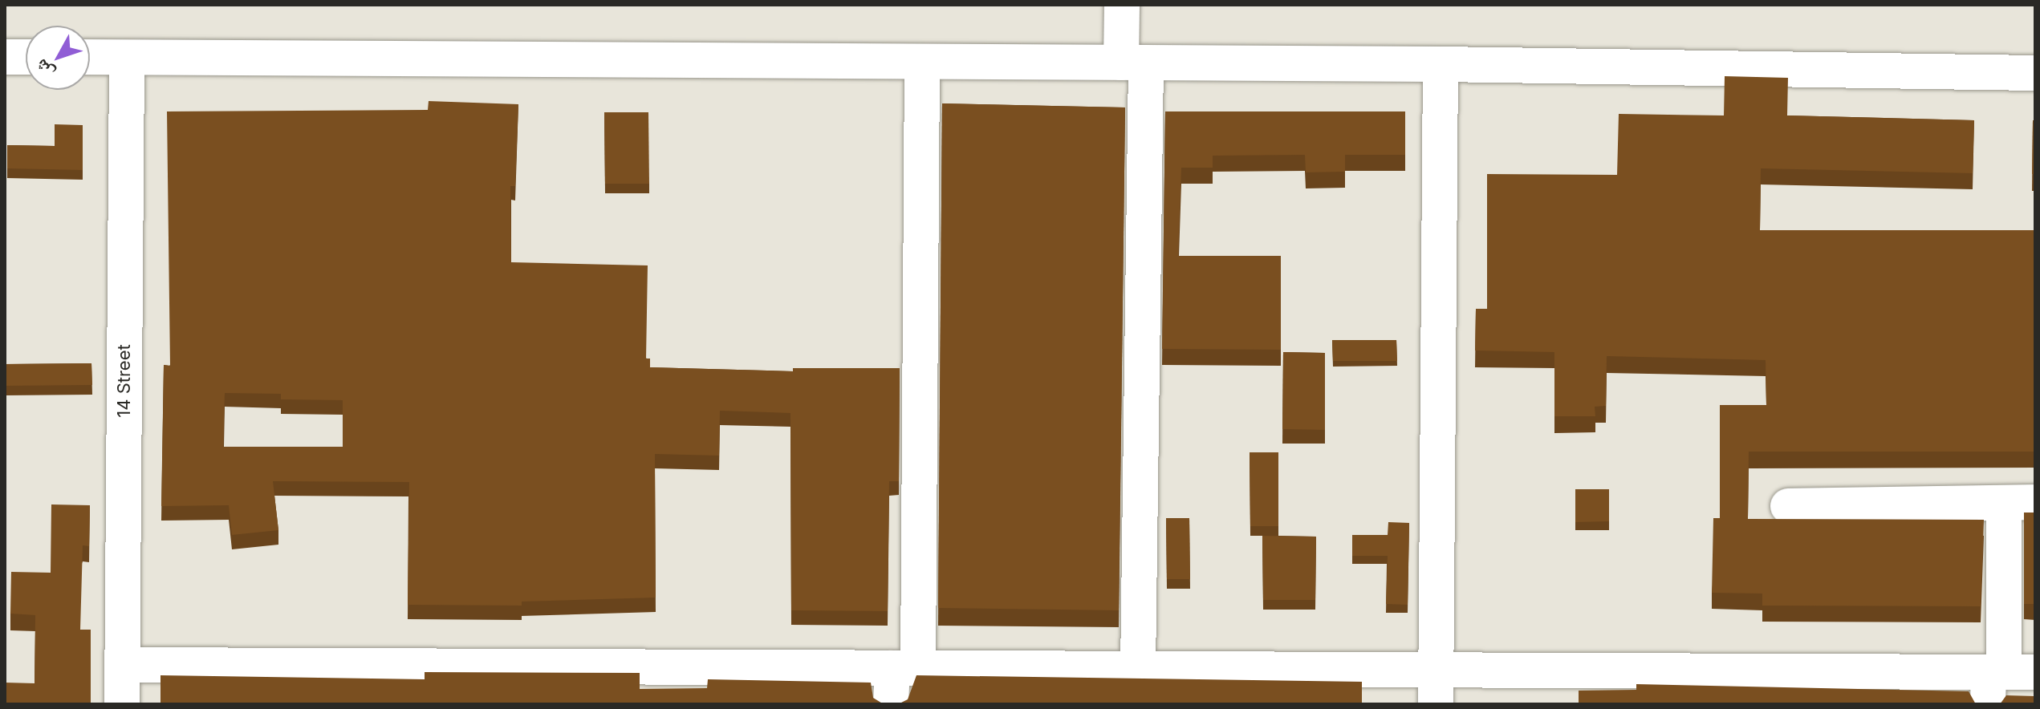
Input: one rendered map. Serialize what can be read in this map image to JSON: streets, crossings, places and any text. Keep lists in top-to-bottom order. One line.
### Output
{"streets":{"street":["14 Street"]},"north":"bottom left"}
